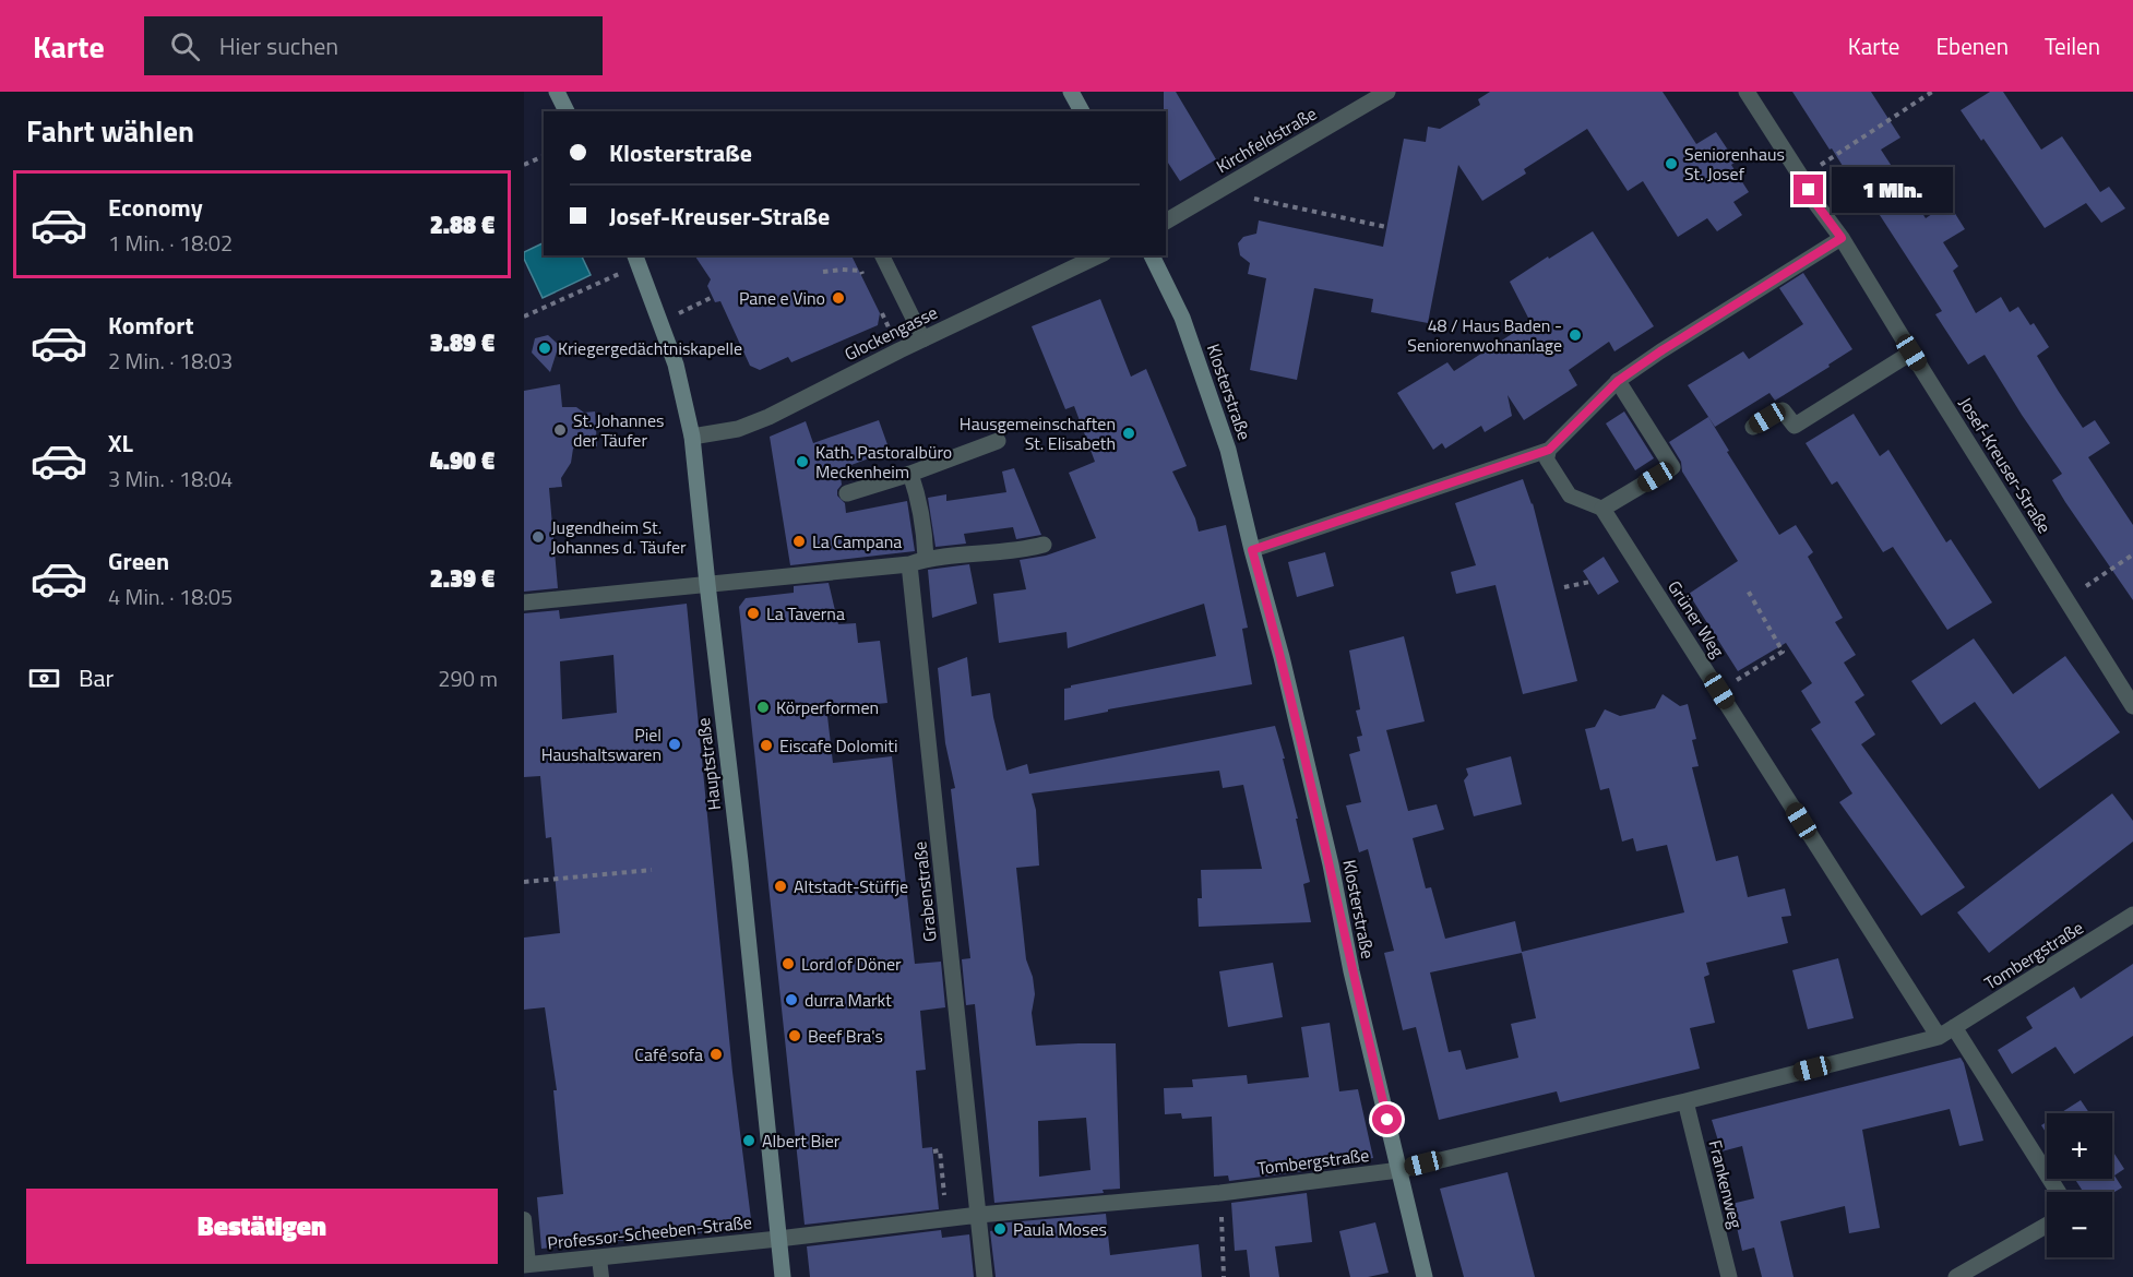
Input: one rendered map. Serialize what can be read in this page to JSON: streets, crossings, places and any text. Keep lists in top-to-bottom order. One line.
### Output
{"streets":{"main road":["Klosterstraße","Hauptstraße"],"street":["Kirchfeldstraße","Glockengasse","Josef-Kreuser-Straße","Grüner Weg","Grabenstraße","Tombergstraße","Frankenweg","Professor-Scheeben-Straße"]},"crossings":[["Glockengasse","Hauptstraße"],["Klosterstraße","Tombergstraße"],["Grüner Weg","Tombergstraße"],["Hauptstraße","Tombergstraße"],["Hauptstraße","Professor-Scheeben-Straße"],["Grabenstraße","Tombergstraße"],["Tombergstraße","Frankenweg"],["Tombergstraße","Professor-Scheeben-Straße"]],"places":["Seniorenhaus St. Josef","Pane e Vino","48 / Haus Baden - Seniorenwohnanlage","Kriegergedächtniskapelle","St. Johannes der Täufer","Hausgemeinschaften St. Elisabeth","Kath. Pastoralbüro Meckenheim","Jugendheim St. Johannes d. Täufer","La Campana","La Taverna","Körperformen","Piel Haushaltswaren","Eiscafe Dolomiti","Altstadt-Stüffje","Lord of Döner","durra Markt","Beef Bra's","Café sofa","Albert Bier","Paula Moses"],"page":{"header":"Karte","search":"Hier suchen","nav":["Karte","Ebenen","Teilen"],"heading":"Fahrt wählen","banner":["Klosterstraße","Josef-Kreuser-Straße"],"bubble":"1 Min.","list":[{"name":"Economy","note":"1 Min. · 18:02","value":"2.88 €"},{"name":"Komfort","note":"2 Min. · 18:03","value":"3.89 €"},{"name":"XL","note":"3 Min. · 18:04","value":"4.90 €"},{"name":"Green","note":"4 Min. · 18:05","value":"2.39 €"}],"pay":["Bar","290 m"],"map_buttons":["+","−"],"buttons":"Bestätigen"}}
